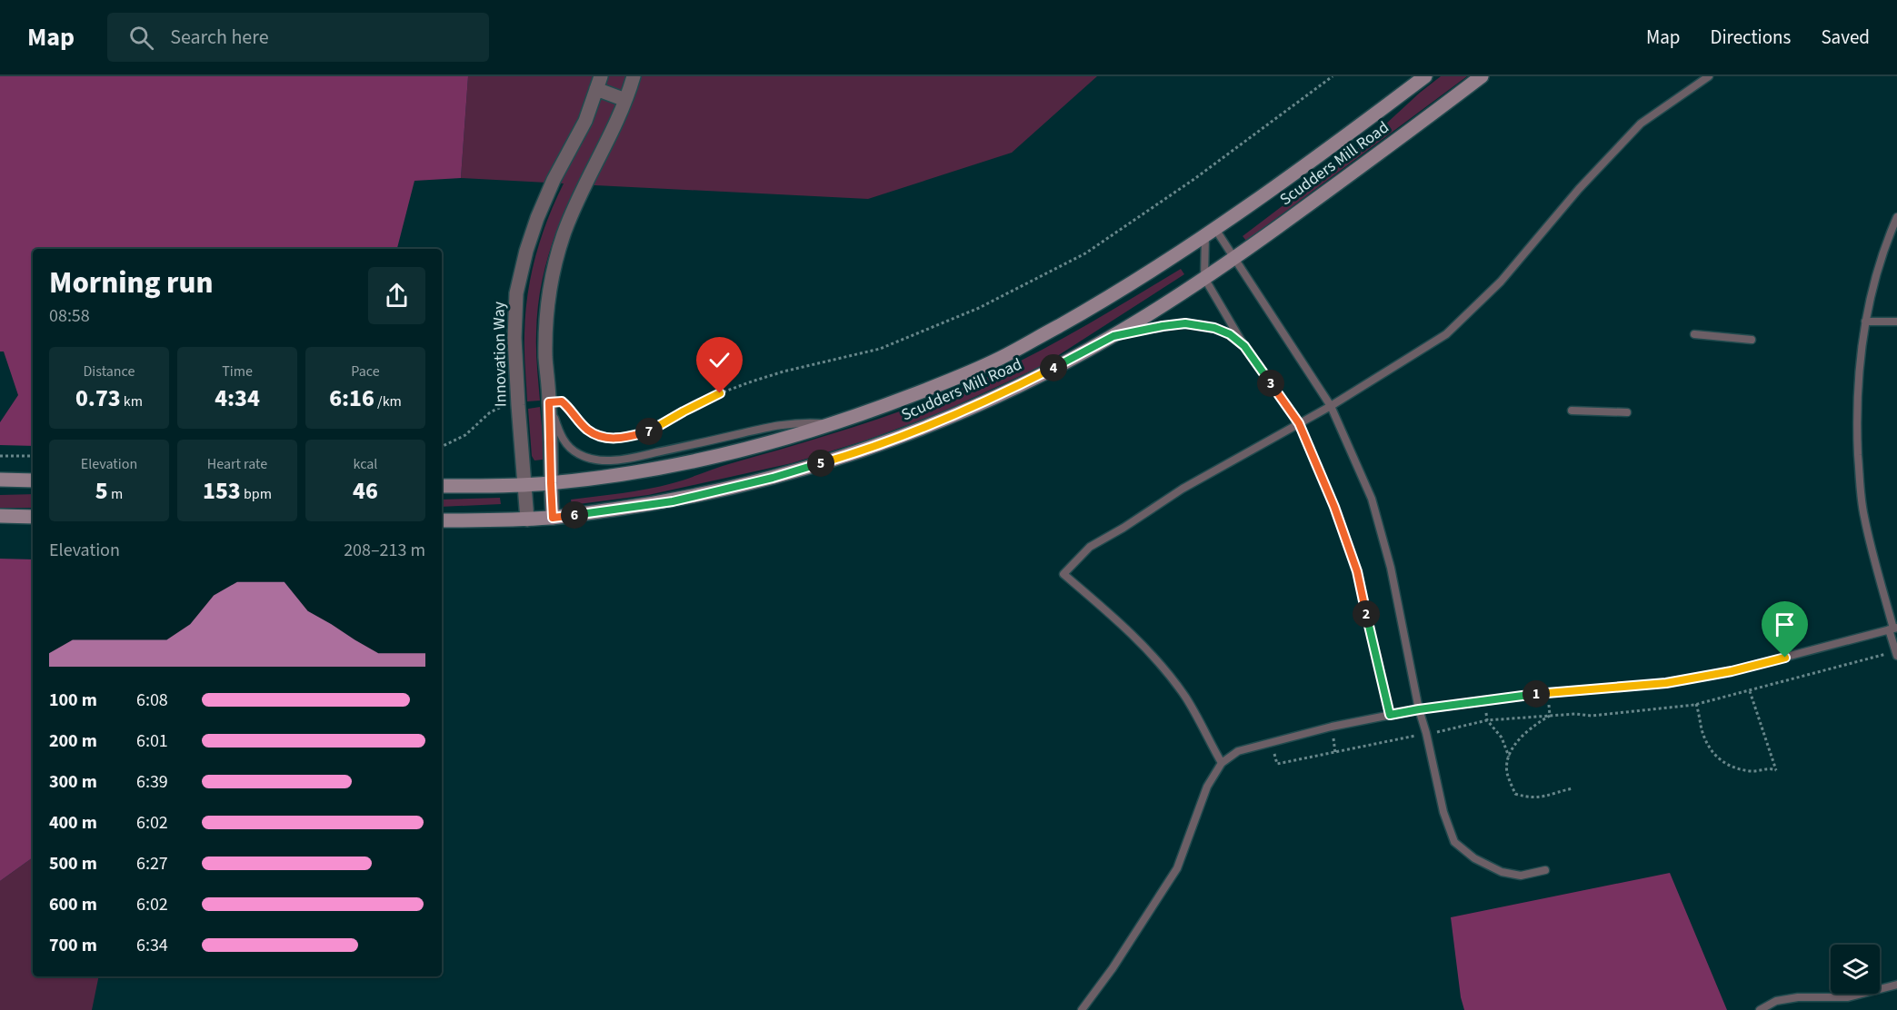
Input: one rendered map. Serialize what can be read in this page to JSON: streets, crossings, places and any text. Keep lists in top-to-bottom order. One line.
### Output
{"streets":{"main road":["Scudders Mill Road"],"street":["Innovation Way"]},"crossings":[["Scudders Mill Road","Innovation Way"]],"page":{"header":"Map","search":"Search here","nav":["Map","Directions","Saved"],"heading":["Morning run","08:58"],"stats":[["Distance","0.73 km"],["Time","4:34"],["Pace","6:16 /km"],["Elevation","5 m"],["Heart rate","153 bpm"],["kcal","46"]],"pins":["4","3","7","5","6","2","1"],"chart":["Elevation","208–213 m"],"list":[{"name":"100 m","note":"6:08"},{"name":"200 m","note":"6:01"},{"name":"300 m","note":"6:39"},{"name":"400 m","note":"6:02"},{"name":"500 m","note":"6:27"},{"name":"600 m","note":"6:02"},{"name":"700 m","note":"6:34"}]}}
